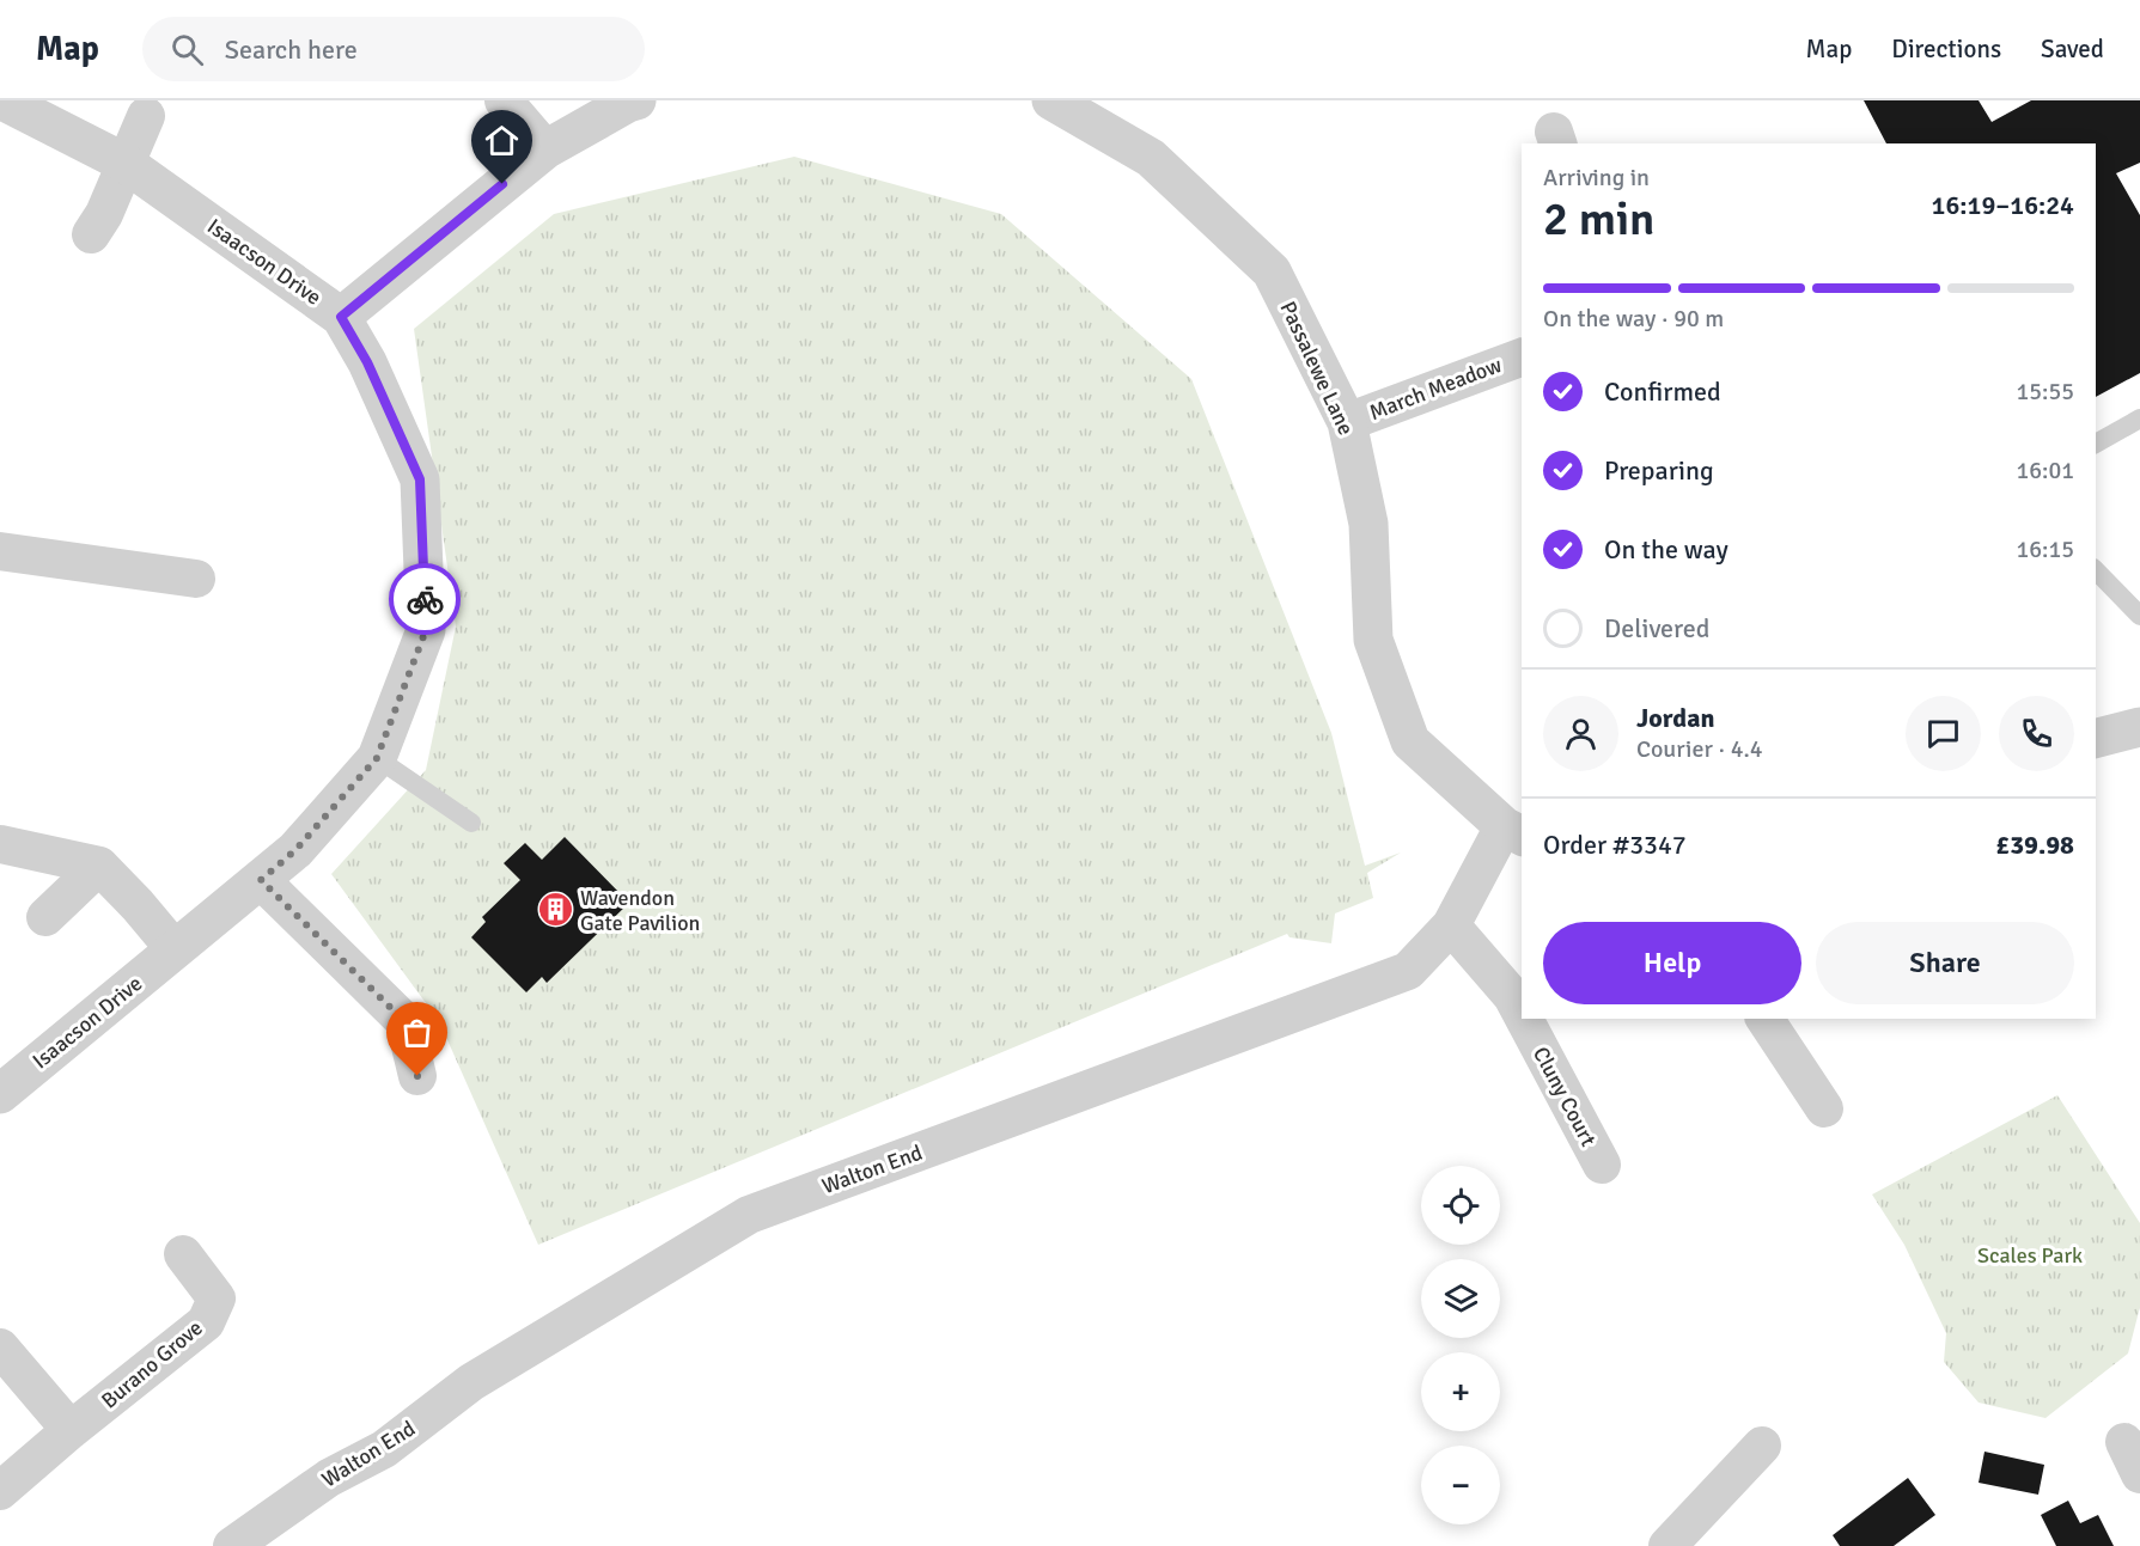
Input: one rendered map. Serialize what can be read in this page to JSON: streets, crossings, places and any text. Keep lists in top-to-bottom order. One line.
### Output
{"streets":{"street":["Isaacson Drive","Passalewe Lane","March Meadow","Cluny Court","Walton End","Burano Grove"]},"crossings":[["Passalewe Lane","March Meadow"],["Passalewe Lane","Walton End"],["Cluny Court","Walton End"]],"parks":["Scales Park"],"places":{"building":["Wavendon Gate Pavilion"]},"page":{"header":"Map","search":"Search here","nav":["Map","Directions","Saved"],"heading":["2 min","Arriving in","16:19–16:24"],"panel":["Jordan","Courier · 4.4","Order #3347","£39.98"],"bar":"On the way · 90 m","list":[["Confirmed","15:55"],["Preparing","16:01"],["On the way","16:15"],"Delivered"],"buttons":["Help","Share"],"map_buttons":["+","−"]}}
